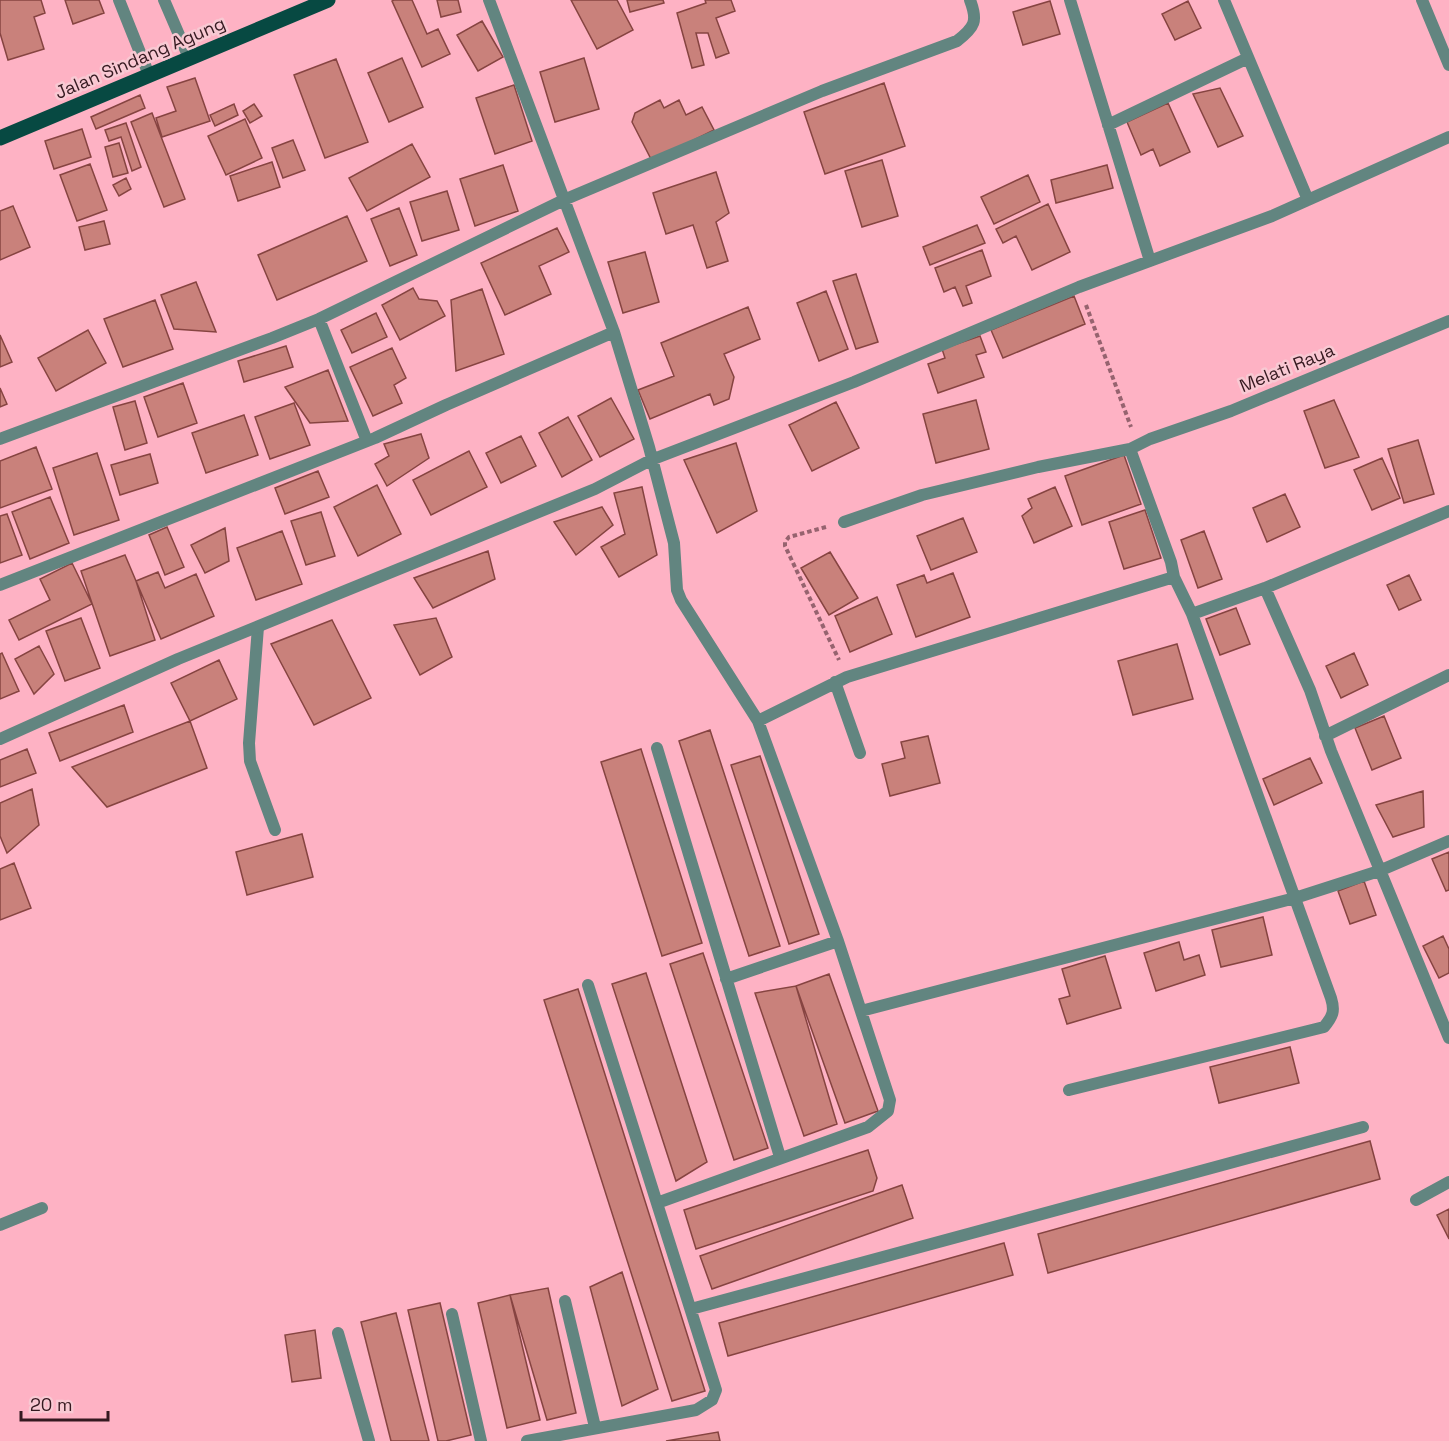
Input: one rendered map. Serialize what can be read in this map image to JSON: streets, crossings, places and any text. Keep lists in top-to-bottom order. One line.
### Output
{"streets":{"main road":["Jalan Sindang Agung"],"street":["Melati Raya"]},"scale_bar":"20 m"}
